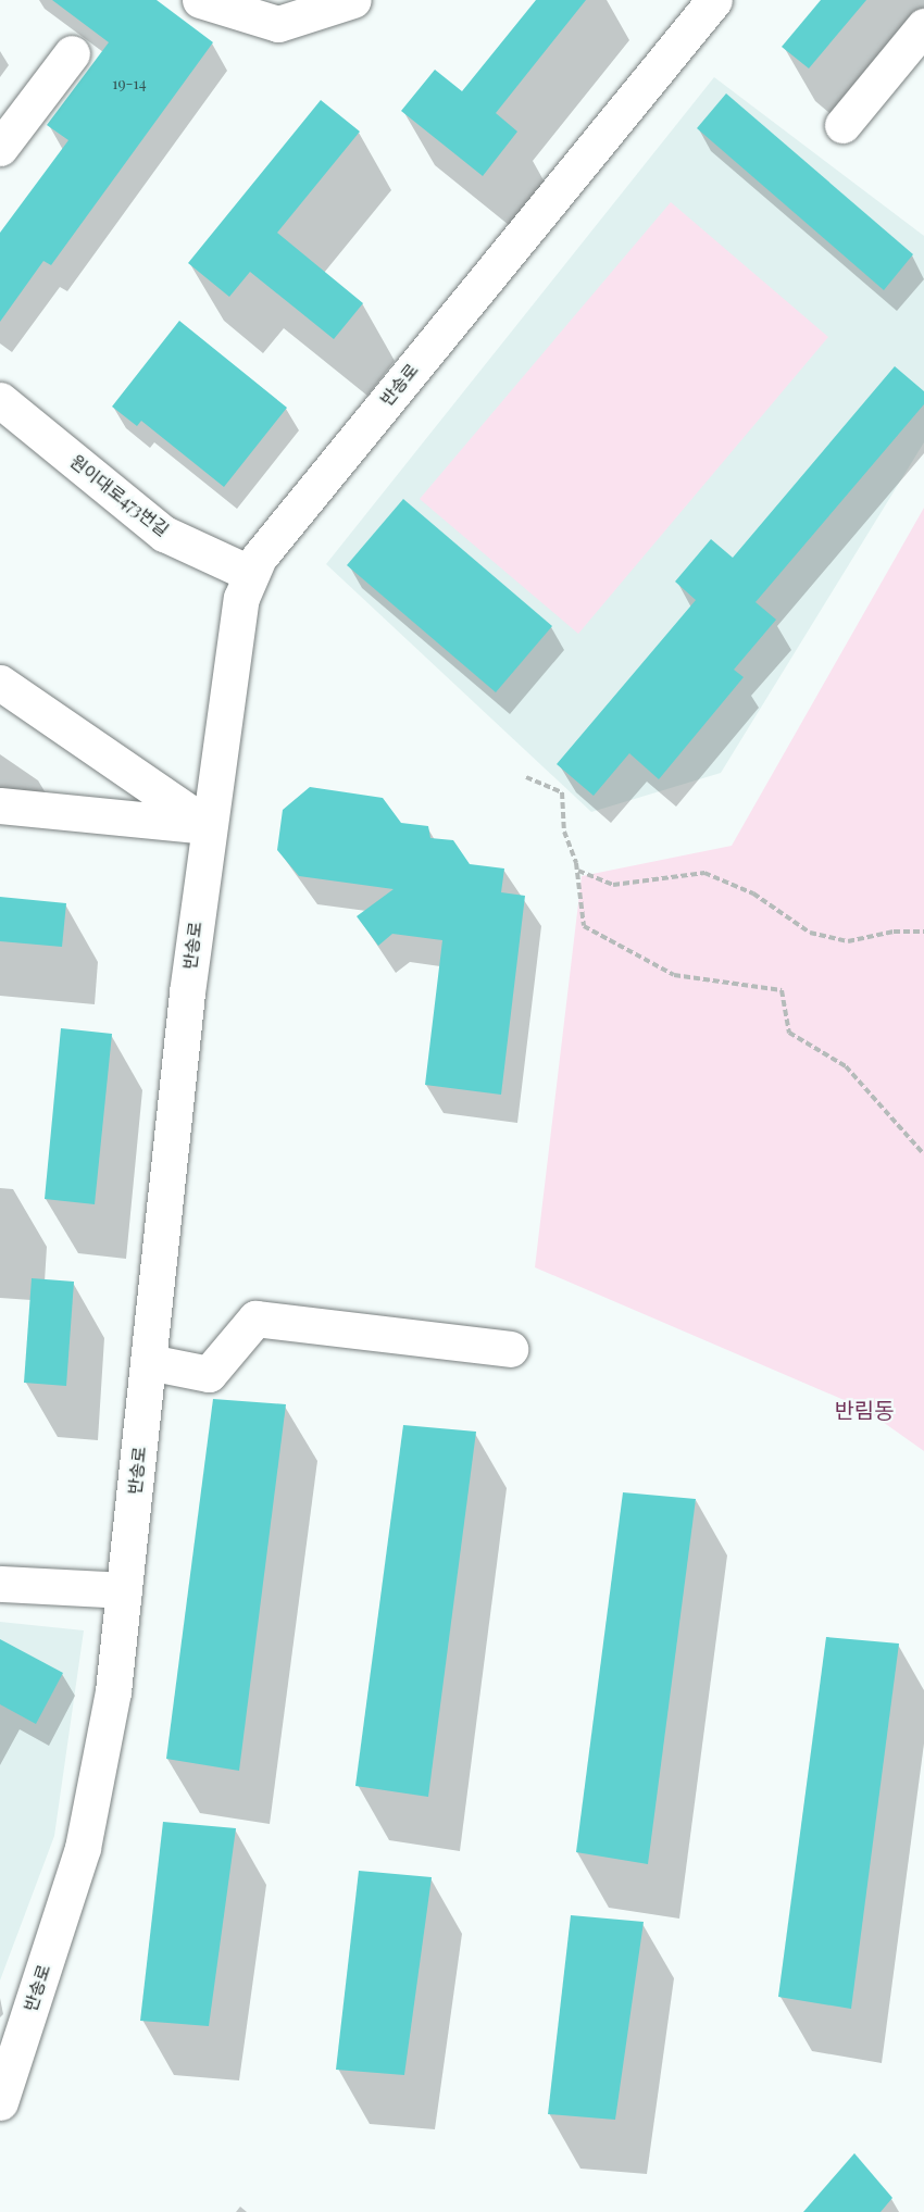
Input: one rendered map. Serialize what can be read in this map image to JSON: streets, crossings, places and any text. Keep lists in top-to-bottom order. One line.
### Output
{"streets":{"street":["반송로","원이대로473번길"]},"crossings":[["반송로","원이대로473번길"]],"districts":["반림동"],"house_numbers":["19-14"]}
